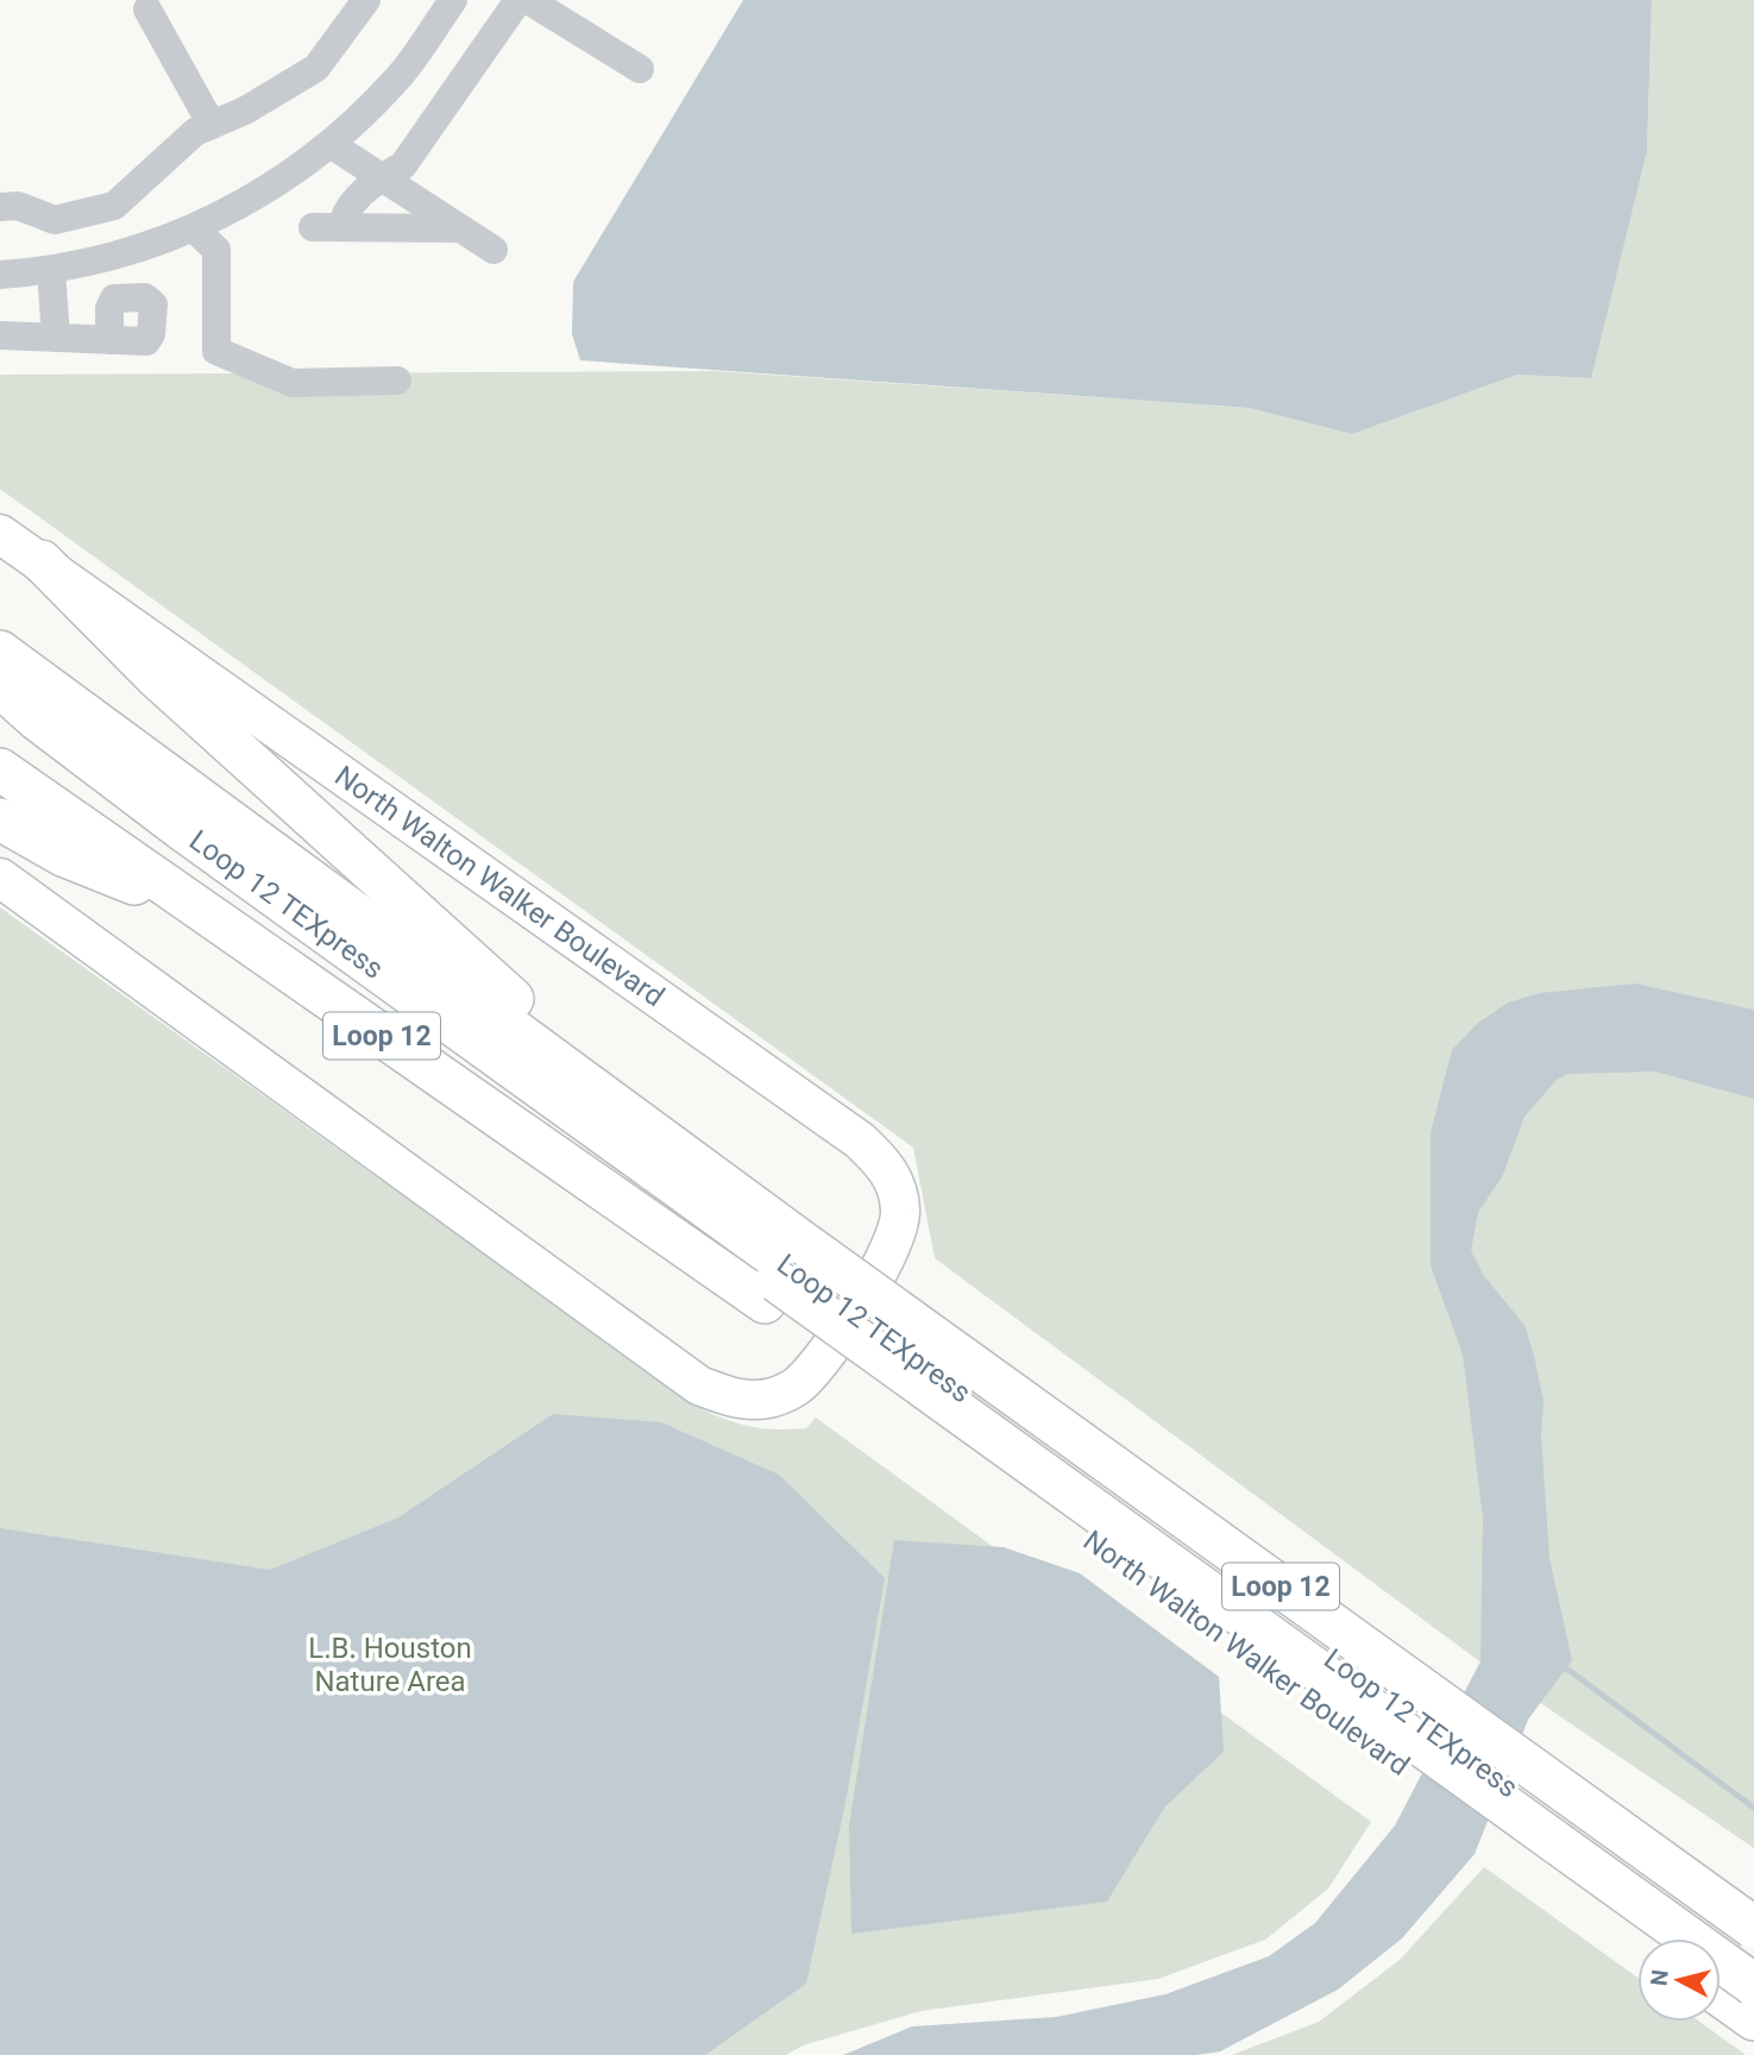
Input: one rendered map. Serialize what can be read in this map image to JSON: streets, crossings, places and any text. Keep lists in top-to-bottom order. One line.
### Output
{"streets":{"highway":["North Walton Walker Boulevard","Loop 12 TEXpress","Loop 12"]},"crossings":[["North Walton Walker Boulevard","Loop 12 TEXpress"]],"parks":["L.B. Houston Nature Area"],"north":"left"}
